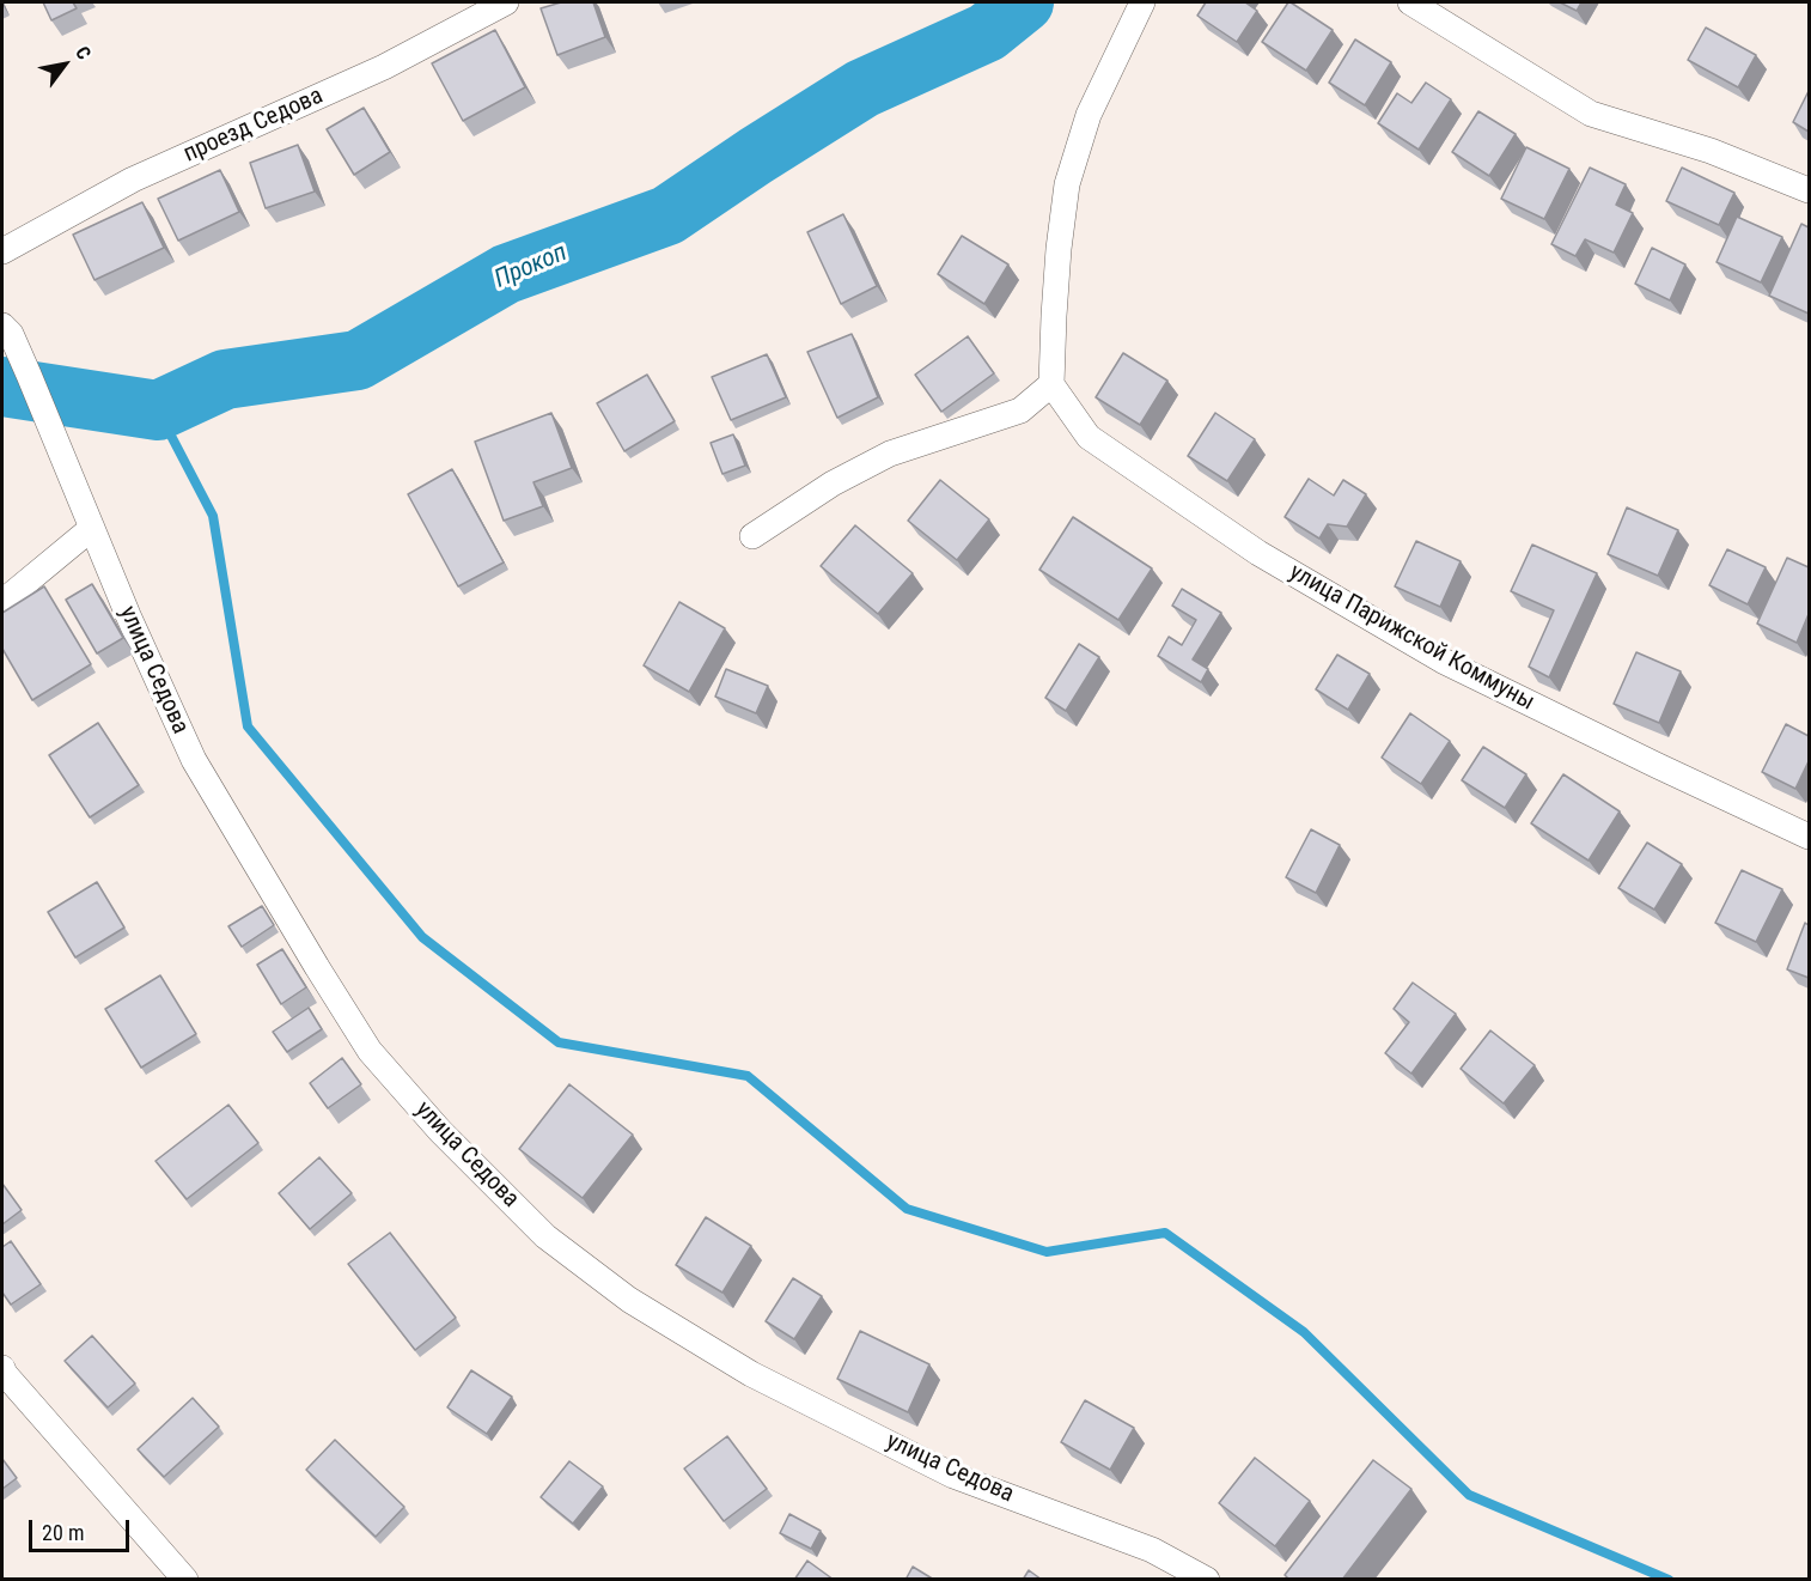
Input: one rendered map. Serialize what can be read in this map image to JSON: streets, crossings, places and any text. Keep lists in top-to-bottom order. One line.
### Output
{"streets":{"street":["проезд Седова","улица Парижской Коммуны","улица Седова"]},"water":["Прокоп"],"scale_bar":"20 m","north":"top right"}
